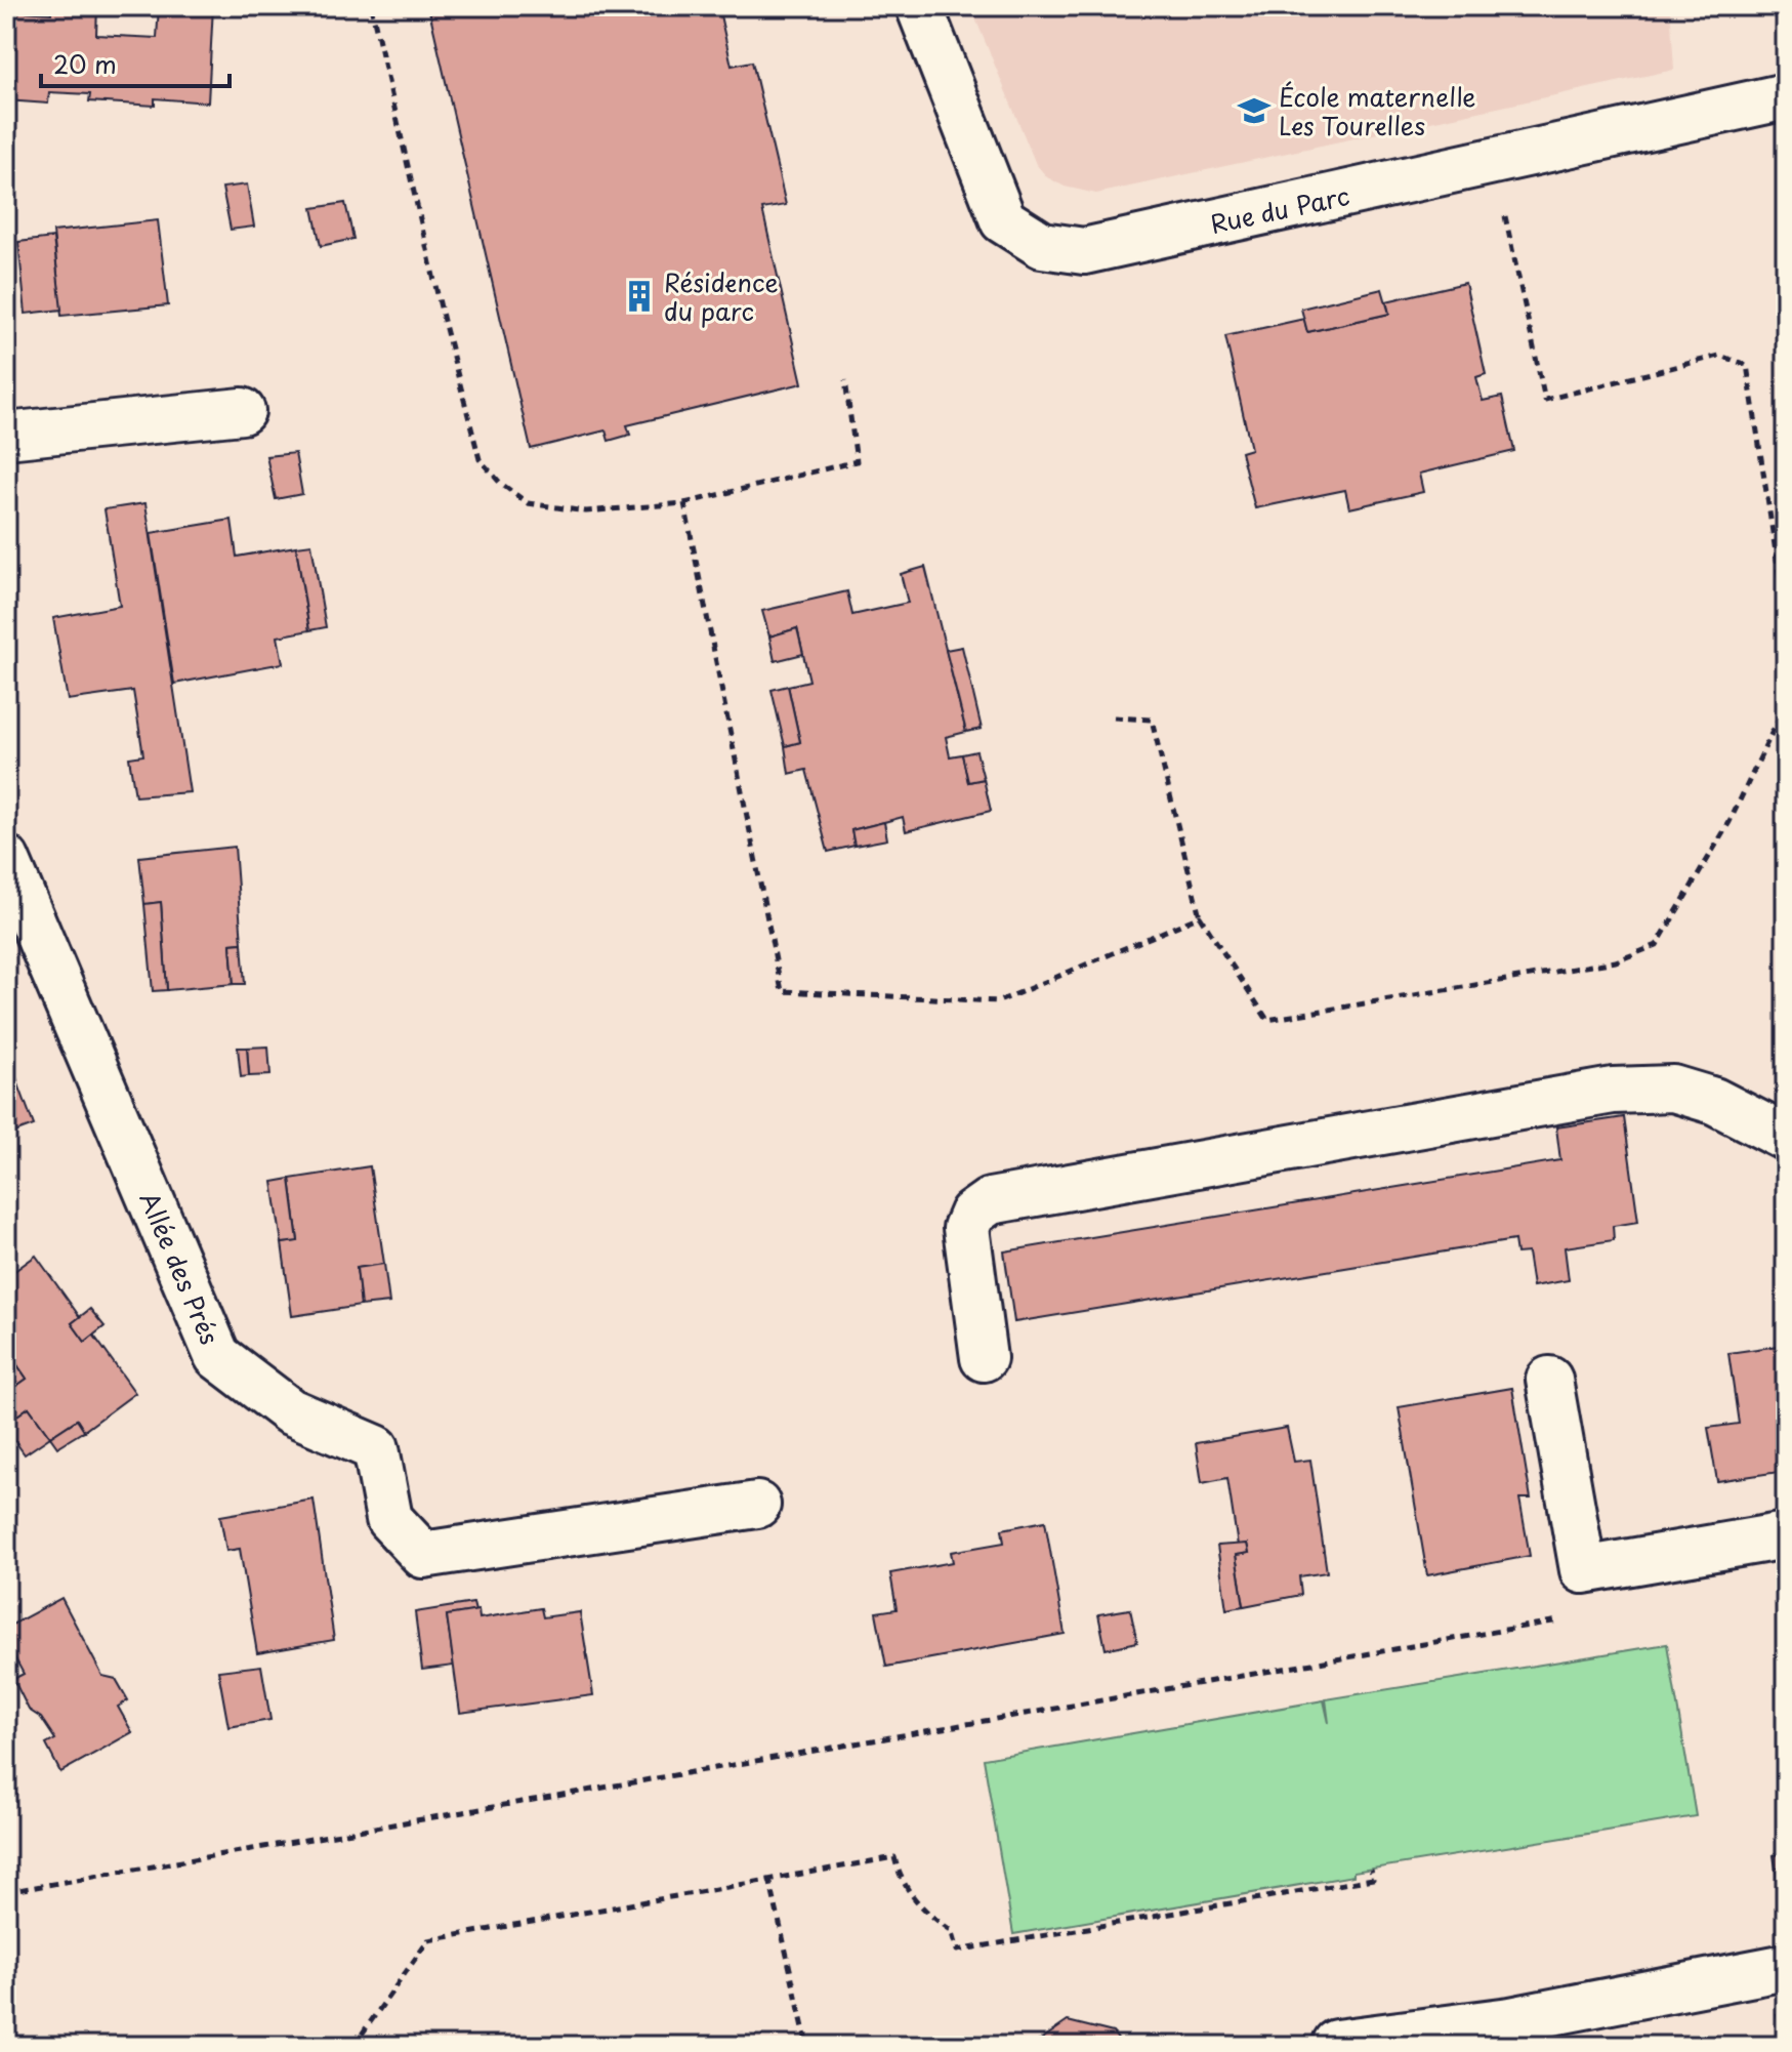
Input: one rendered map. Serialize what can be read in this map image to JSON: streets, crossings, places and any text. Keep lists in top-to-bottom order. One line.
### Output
{"streets":{"street":["Rue du Parc","Allée des Prés"]},"places":{"school or university":["École maternelle Les Tourelles"],"building":["Résidence du parc"]},"scale_bar":"20 m"}
